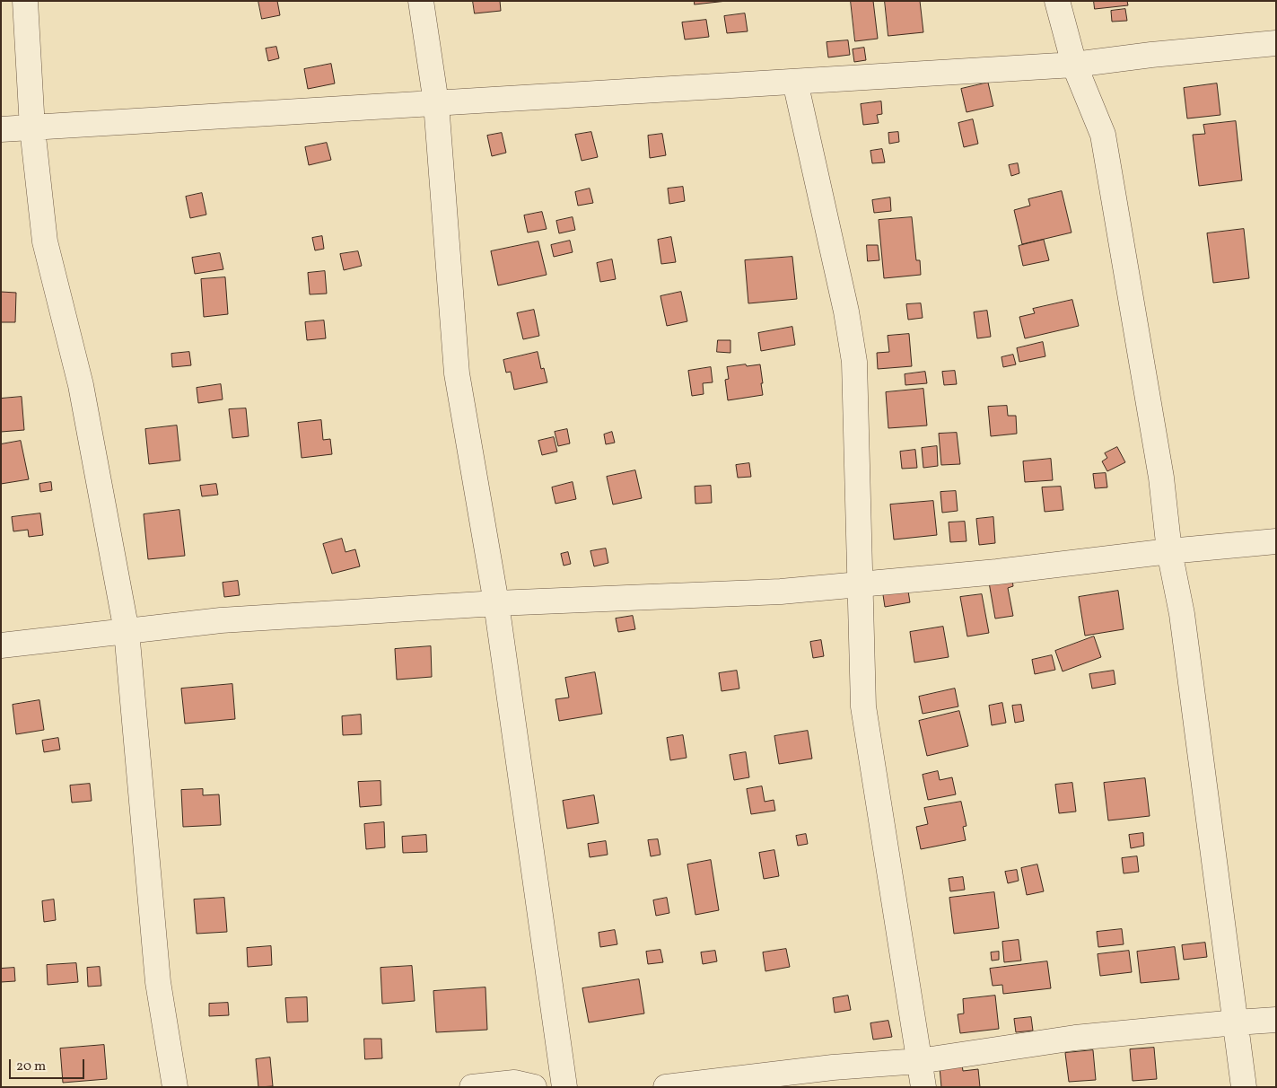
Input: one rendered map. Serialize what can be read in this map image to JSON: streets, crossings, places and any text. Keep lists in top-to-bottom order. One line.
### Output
{"scale_bar":"20 m"}
